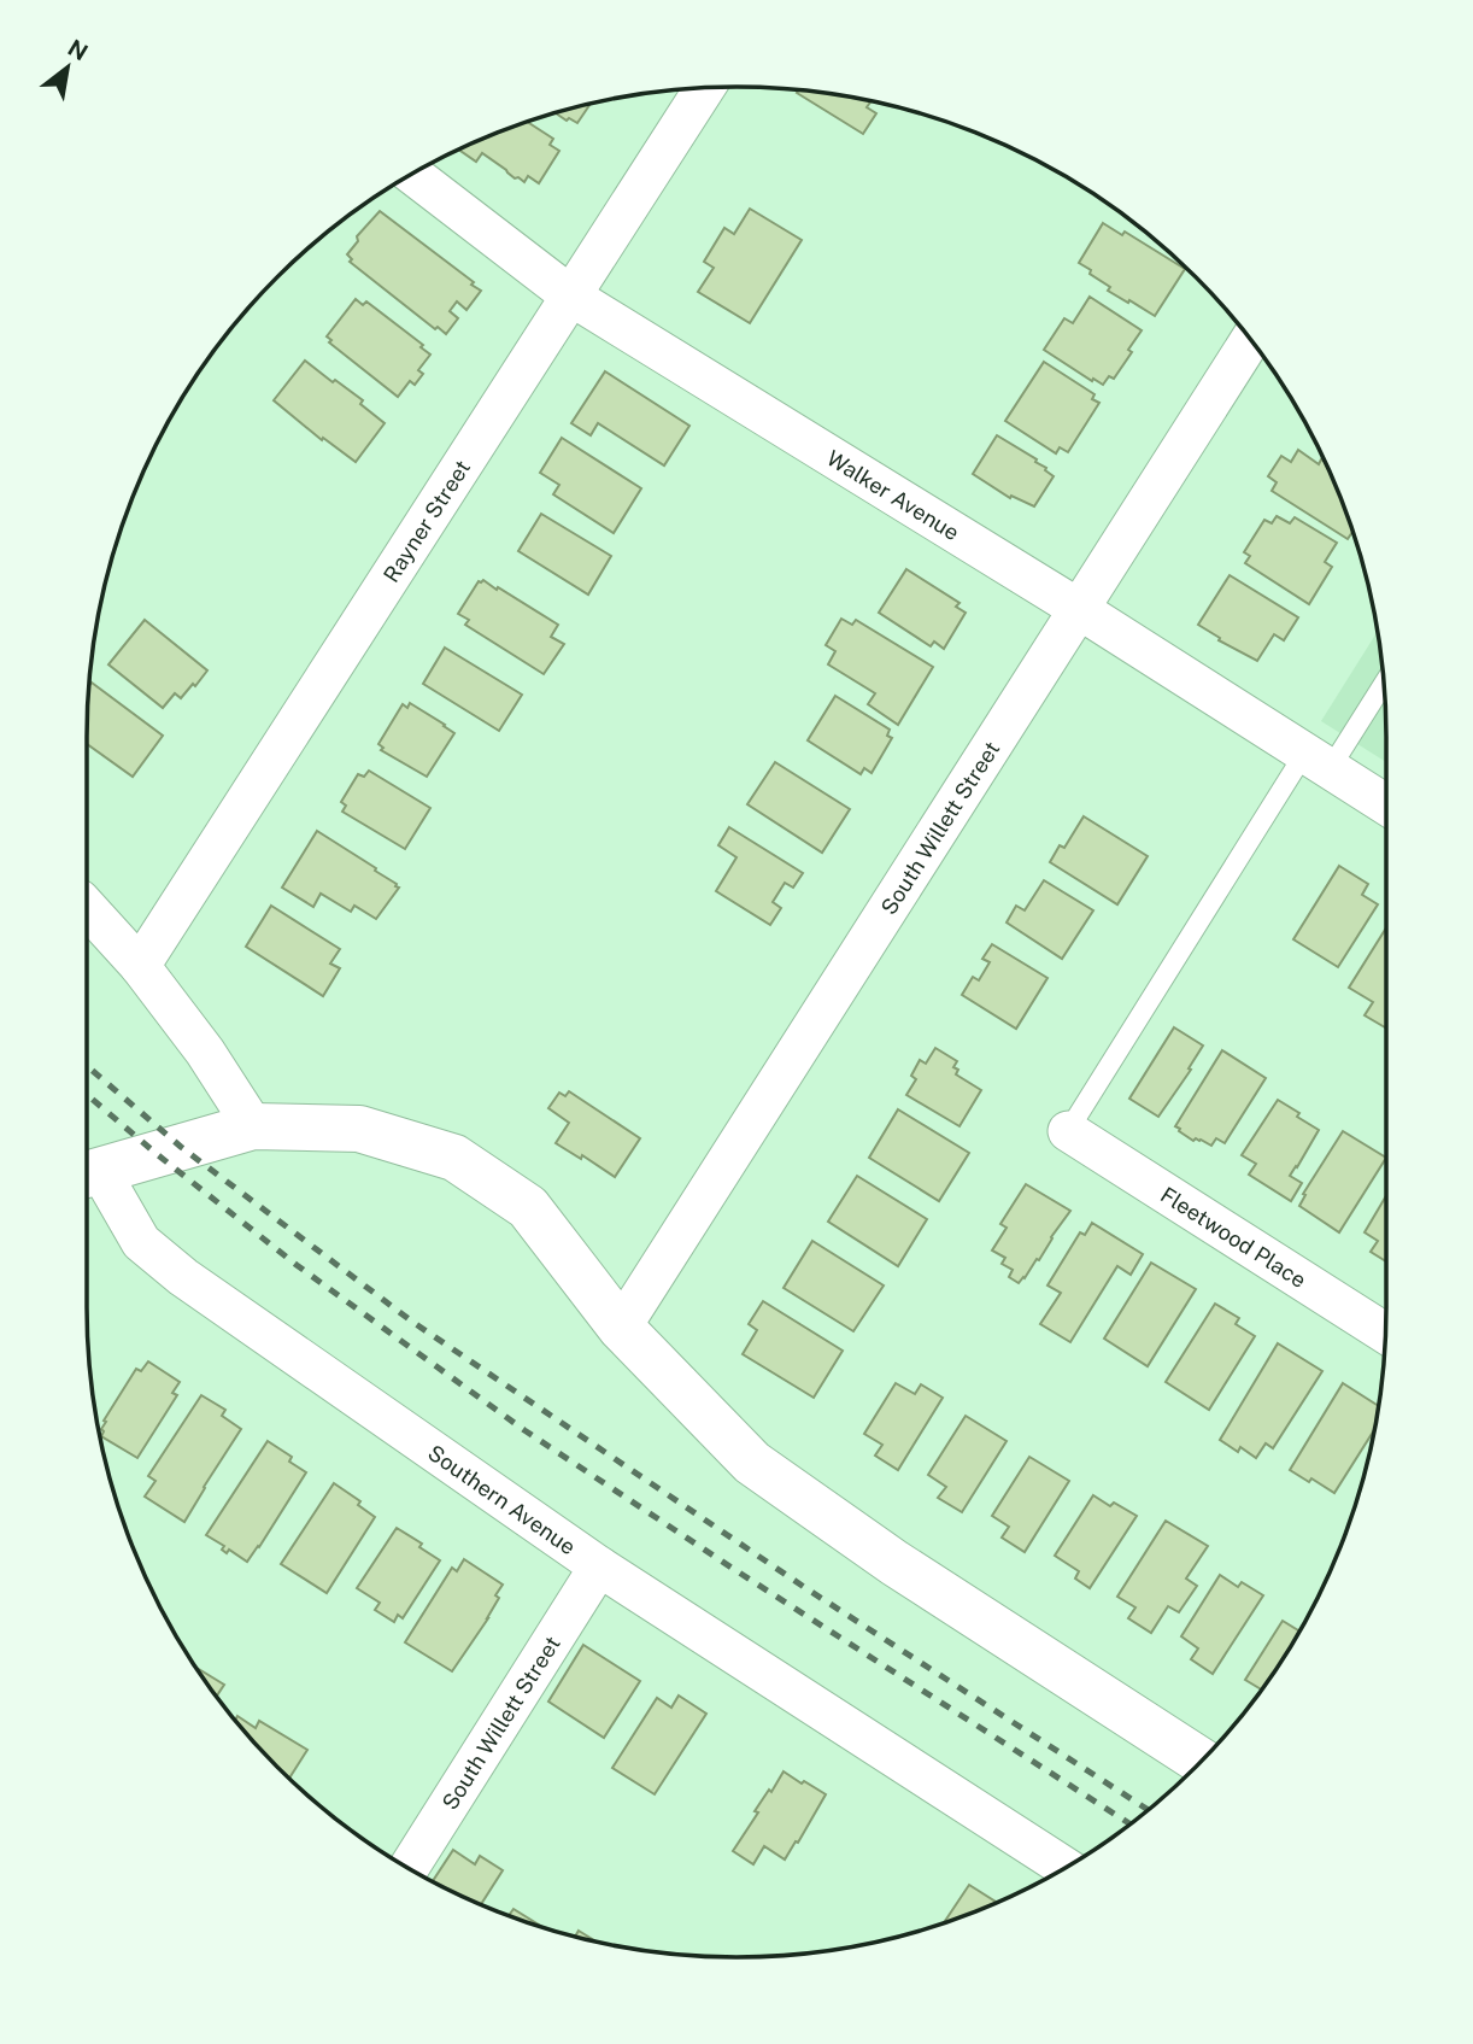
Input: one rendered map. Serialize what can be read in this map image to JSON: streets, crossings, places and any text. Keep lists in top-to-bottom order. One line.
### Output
{"streets":{"main road":["Southern Avenue"],"street":["Walker Avenue","Rayner Street","South Willett Street","Fleetwood Place"]},"crossings":[["Walker Avenue","Rayner Street"],["Walker Avenue","South Willett Street"],["South Willett Street","Southern Avenue"]],"north":"top right"}
